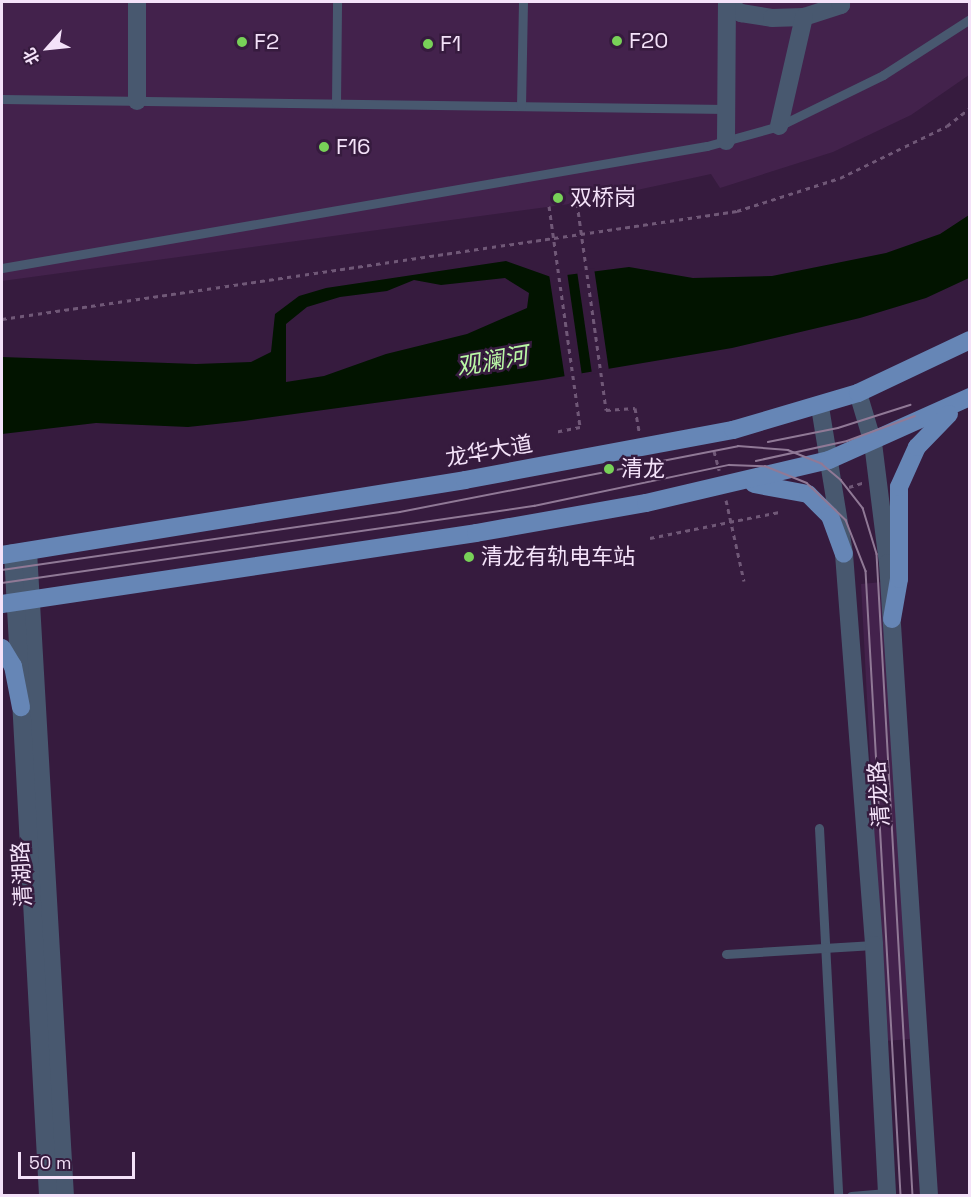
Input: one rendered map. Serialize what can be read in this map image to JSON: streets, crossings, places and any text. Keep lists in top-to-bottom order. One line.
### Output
{"streets":{"main road":["龙华大道"],"street":["清龙路","清湖路"]},"crossings":[["龙华大道","清龙路"],["龙华大道","清湖路"]],"water":["观澜河"],"places":["F20","F2","F1","F16","双桥岗","清龙","清龙有轨电车站"],"scale_bar":"50 m","north":"bottom left"}
